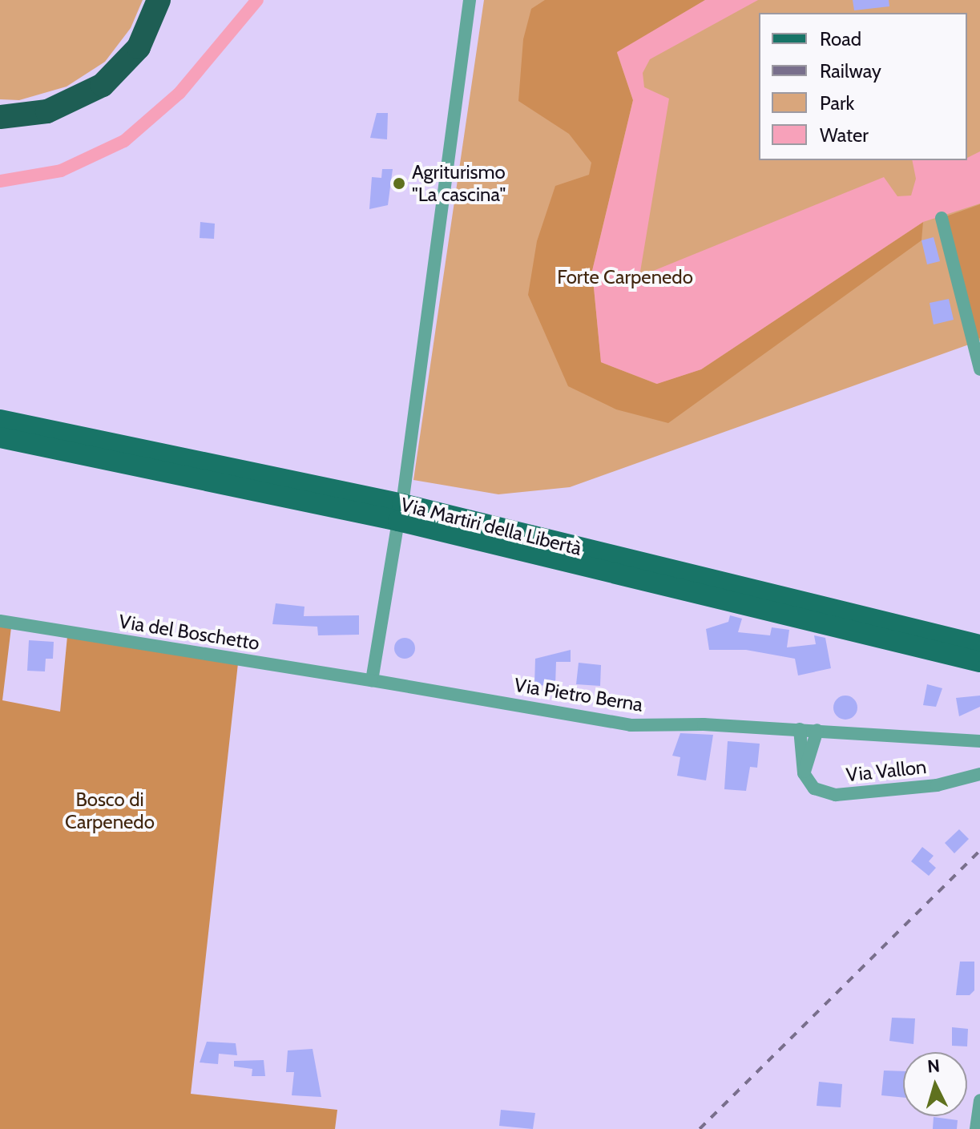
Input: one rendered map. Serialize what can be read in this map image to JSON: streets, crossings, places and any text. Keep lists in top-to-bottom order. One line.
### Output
{"streets":{"main road":["Via Martiri della Libertà"],"street":["Via del Boschetto","Via Pietro Berna","Via Vallon"]},"crossings":[["Via del Boschetto","Via Pietro Berna"]],"parks":["Forte Carpenedo","Bosco di Carpenedo"],"places":["Agriturismo \"La cascina\""],"legend":["Road","Railway","Park","Water"],"north":"top"}
